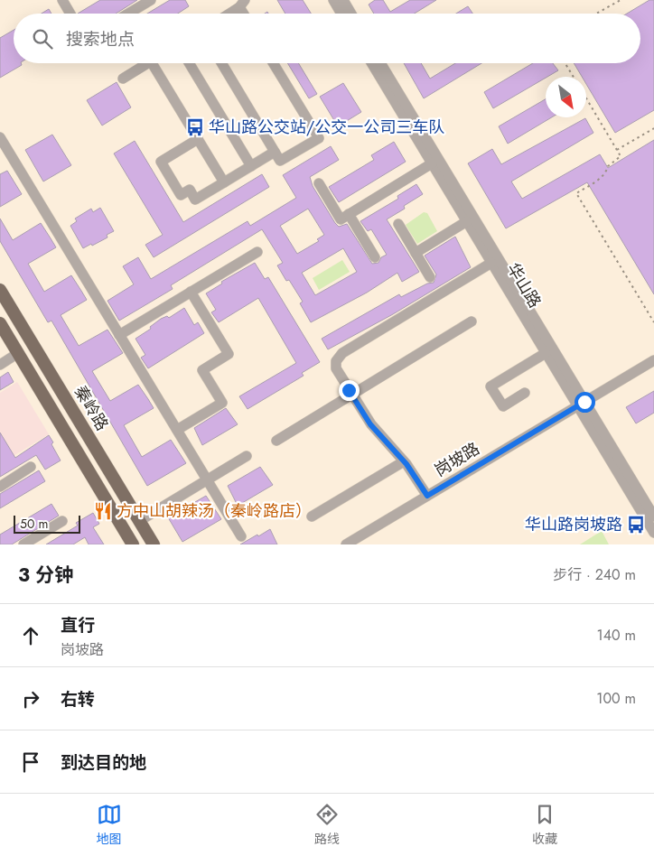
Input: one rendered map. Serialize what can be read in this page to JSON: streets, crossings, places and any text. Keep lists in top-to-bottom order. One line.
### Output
{"streets":{"main road":["秦岭路"],"street":["华山路","岗坡路"]},"crossings":[["华山路","岗坡路"]],"places":{"bus stop":["华山路公交站/公交一公司三车队","华山路岗坡路"],"restaurant":["方中山胡辣汤（秦岭路店）"]},"scale_bar":"50 m","north":"bottom right","page":{"search":"搜索地点","scale":"50 m","heading":["3 分钟","步行 · 240 m"],"list":[["直行","岗坡路","140 m"],["右转","100 m"],"到达目的地"],"nav":["地图","路线","收藏"]}}
